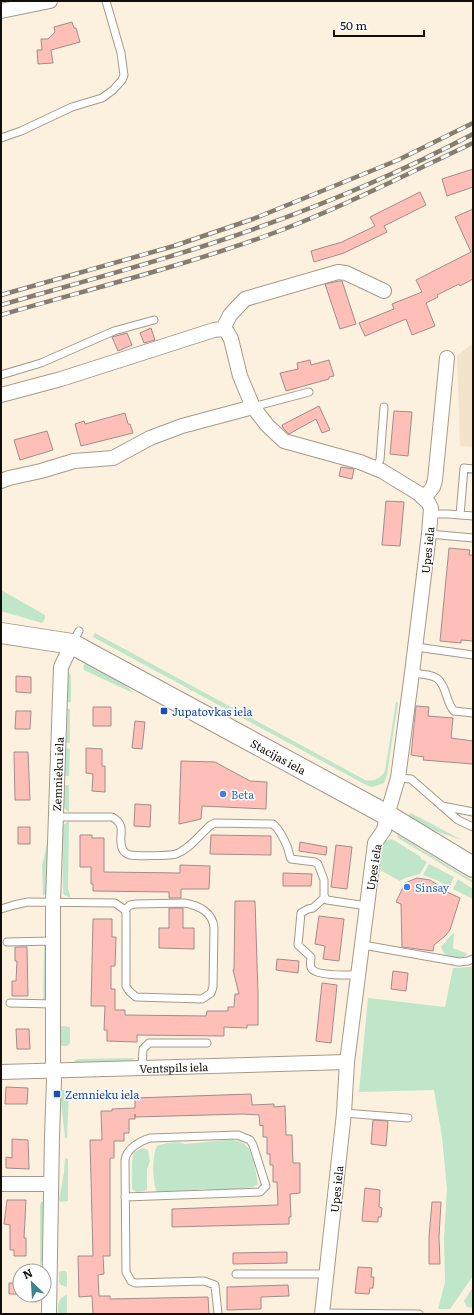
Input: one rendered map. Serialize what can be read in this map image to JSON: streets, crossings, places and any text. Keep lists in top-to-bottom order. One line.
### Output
{"streets":{"main road":["Stacijas iela"],"street":["Upes iela","Zemnieku iela","Ventspils iela"]},"crossings":[["Upes iela","Stacijas iela"],["Upes iela","Ventspils iela"],["Stacijas iela","Zemnieku iela"],["Zemnieku iela","Ventspils iela"]],"places":{"transit":["Jupatovkas iela","Zemnieku iela"],"other":["Beta","Sinsay"]},"scale_bar":"50 m","north":"top left"}
